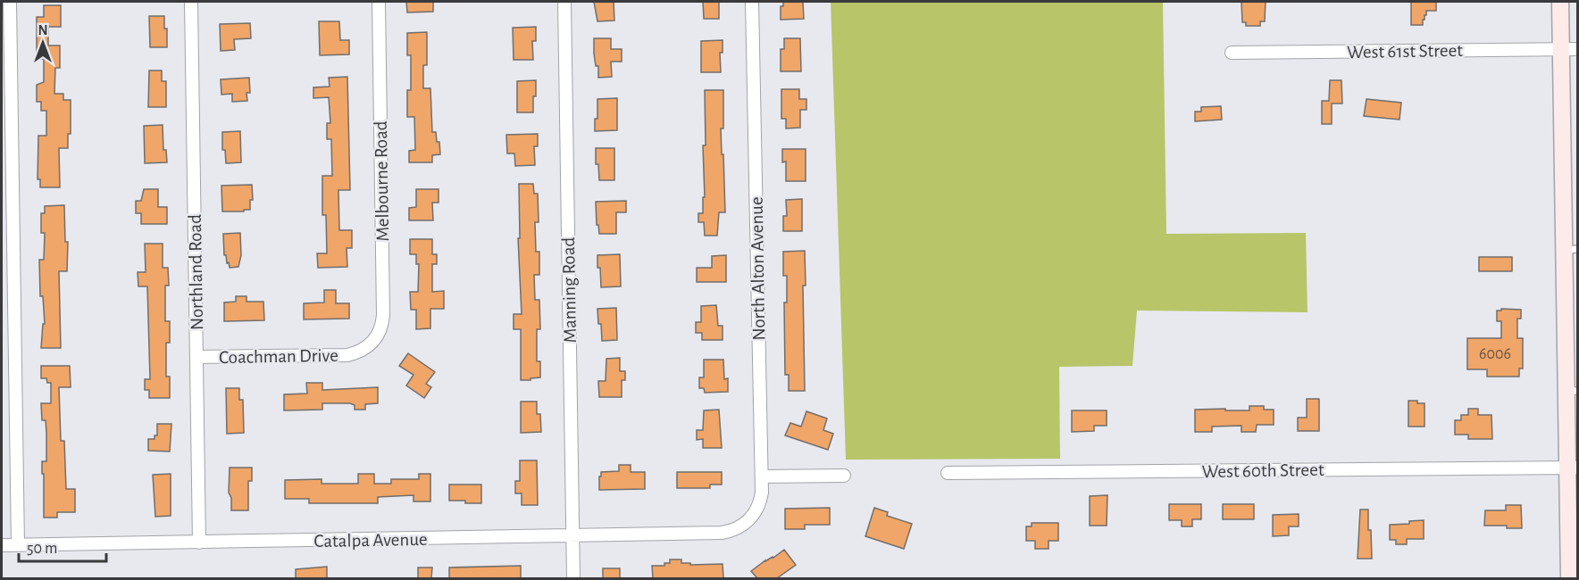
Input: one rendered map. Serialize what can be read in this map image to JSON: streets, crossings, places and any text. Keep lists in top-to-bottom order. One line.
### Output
{"streets":{"street":["West 61st Street","Melbourne Road","North Alton Avenue","Northland Road","Manning Road","Coachman Drive","West 60th Street","Catalpa Avenue"]},"crossings":[["Melbourne Road","Coachman Drive"],["North Alton Avenue","Catalpa Avenue"],["Northland Road","Coachman Drive"],["Northland Road","Catalpa Avenue"],["Manning Road","Catalpa Avenue"]],"house_numbers":["6006"],"scale_bar":"50 m","north":"top"}
